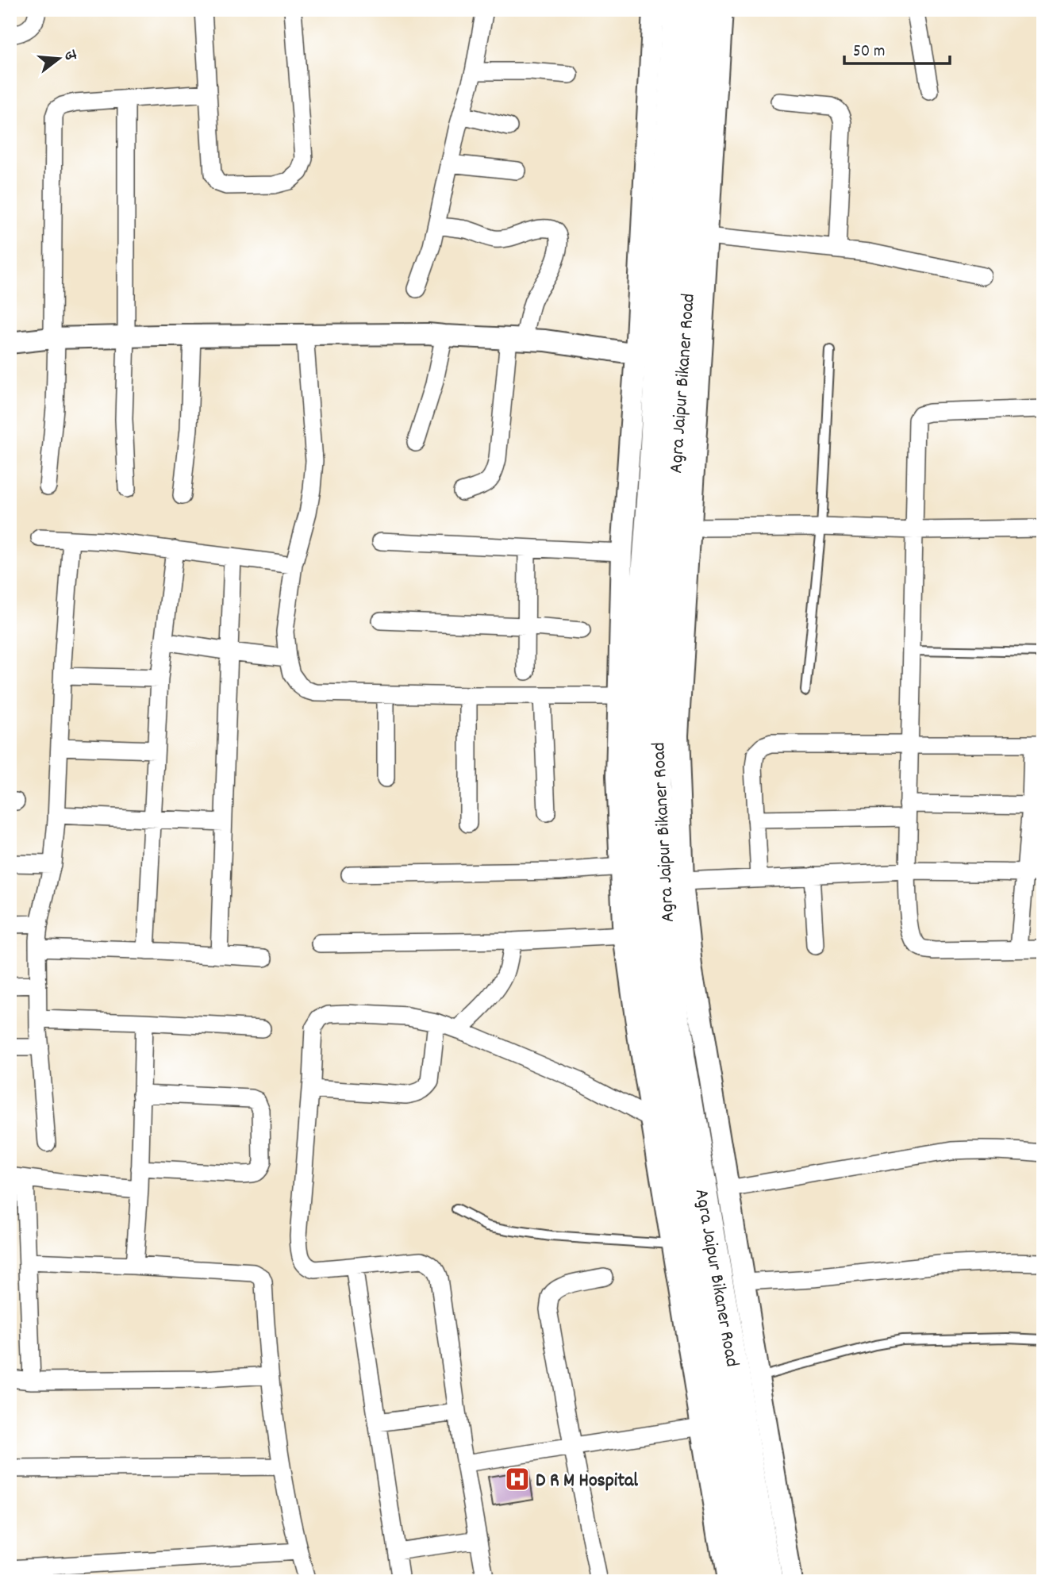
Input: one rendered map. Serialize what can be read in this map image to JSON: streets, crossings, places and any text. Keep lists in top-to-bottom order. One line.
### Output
{"streets":{"highway":["Agra Jaipur Bikaner Road"]},"places":{"hospital":["D R M Hospital"]},"scale_bar":"50 m","north":"right"}
